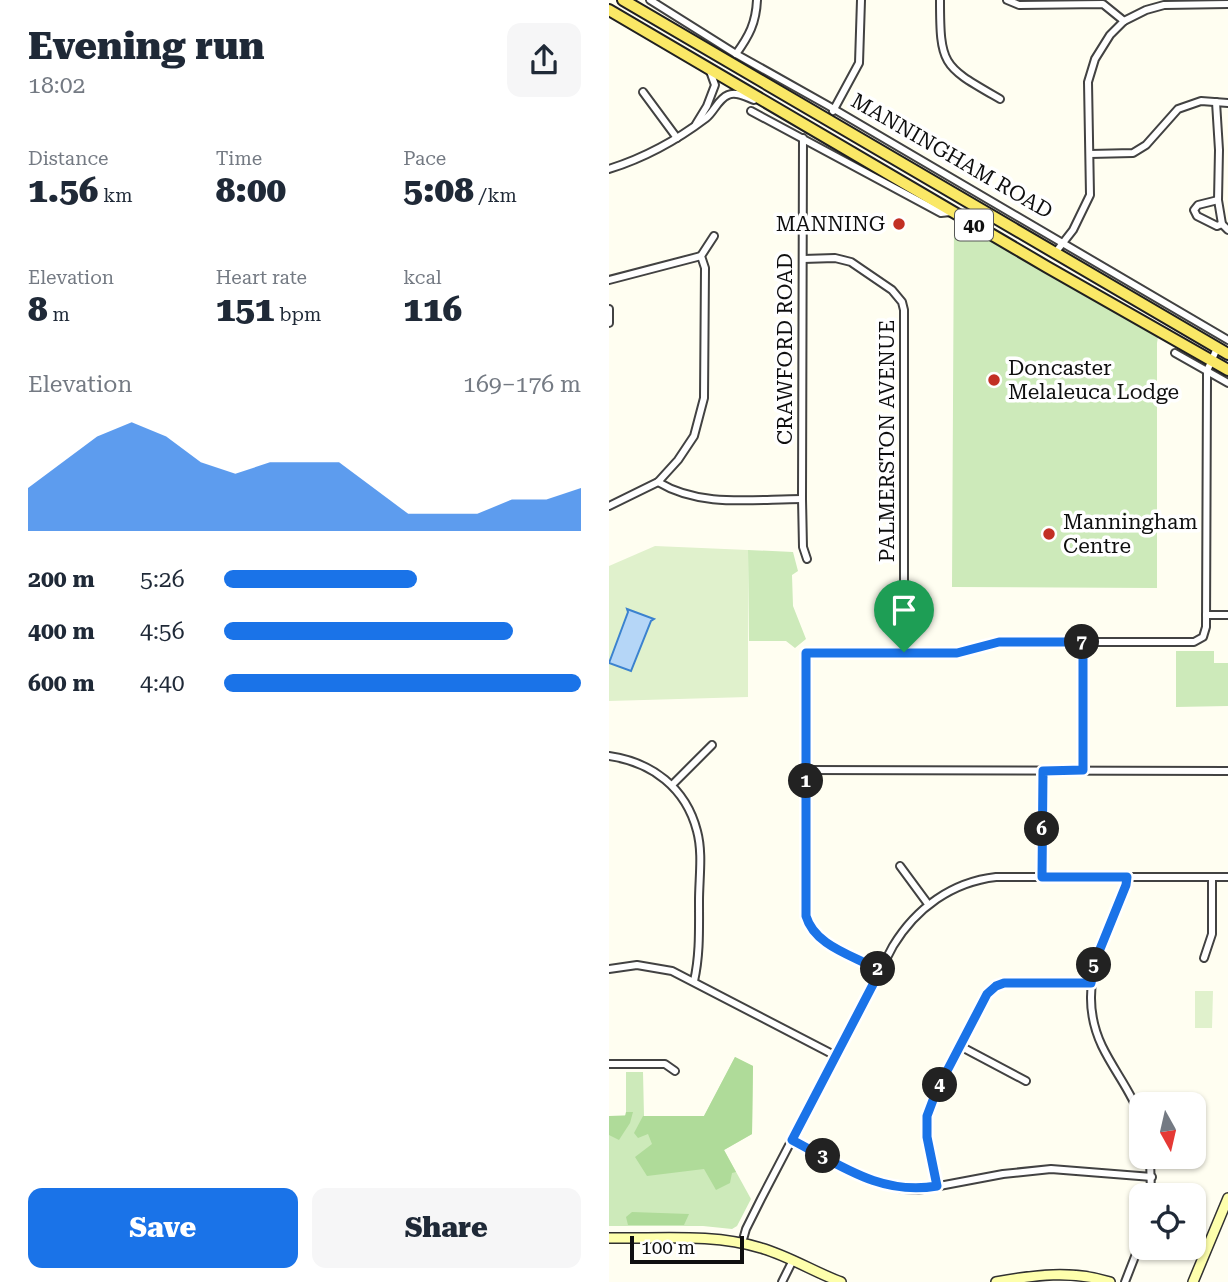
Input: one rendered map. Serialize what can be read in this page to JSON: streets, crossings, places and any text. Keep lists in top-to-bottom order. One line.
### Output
{"streets":{"main road":["MANNINGHAM ROAD","40"],"street":["CRAWFORD ROAD","PALMERSTON AVENUE"]},"crossings":[["CRAWFORD ROAD","PALMERSTON AVENUE"]],"places":["MANNING","Doncaster Melaleuca Lodge","Manningham Centre"],"scale_bar":"100 m","north":"bottom","page":{"heading":["Evening run","18:02"],"stats":[["Distance","1.56 km"],["Time","8:00"],["Pace","5:08 /km"],["Elevation","8 m"],["Heart rate","151 bpm"],["kcal","116"]],"chart":["Elevation","169–176 m"],"list":[{"name":"200 m","note":"5:26"},{"name":"400 m","note":"4:56"},{"name":"600 m","note":"4:40"}],"pins":["7","1","6","5","2","4","3"],"buttons":["Save","Share"],"scale":"100 m"}}
